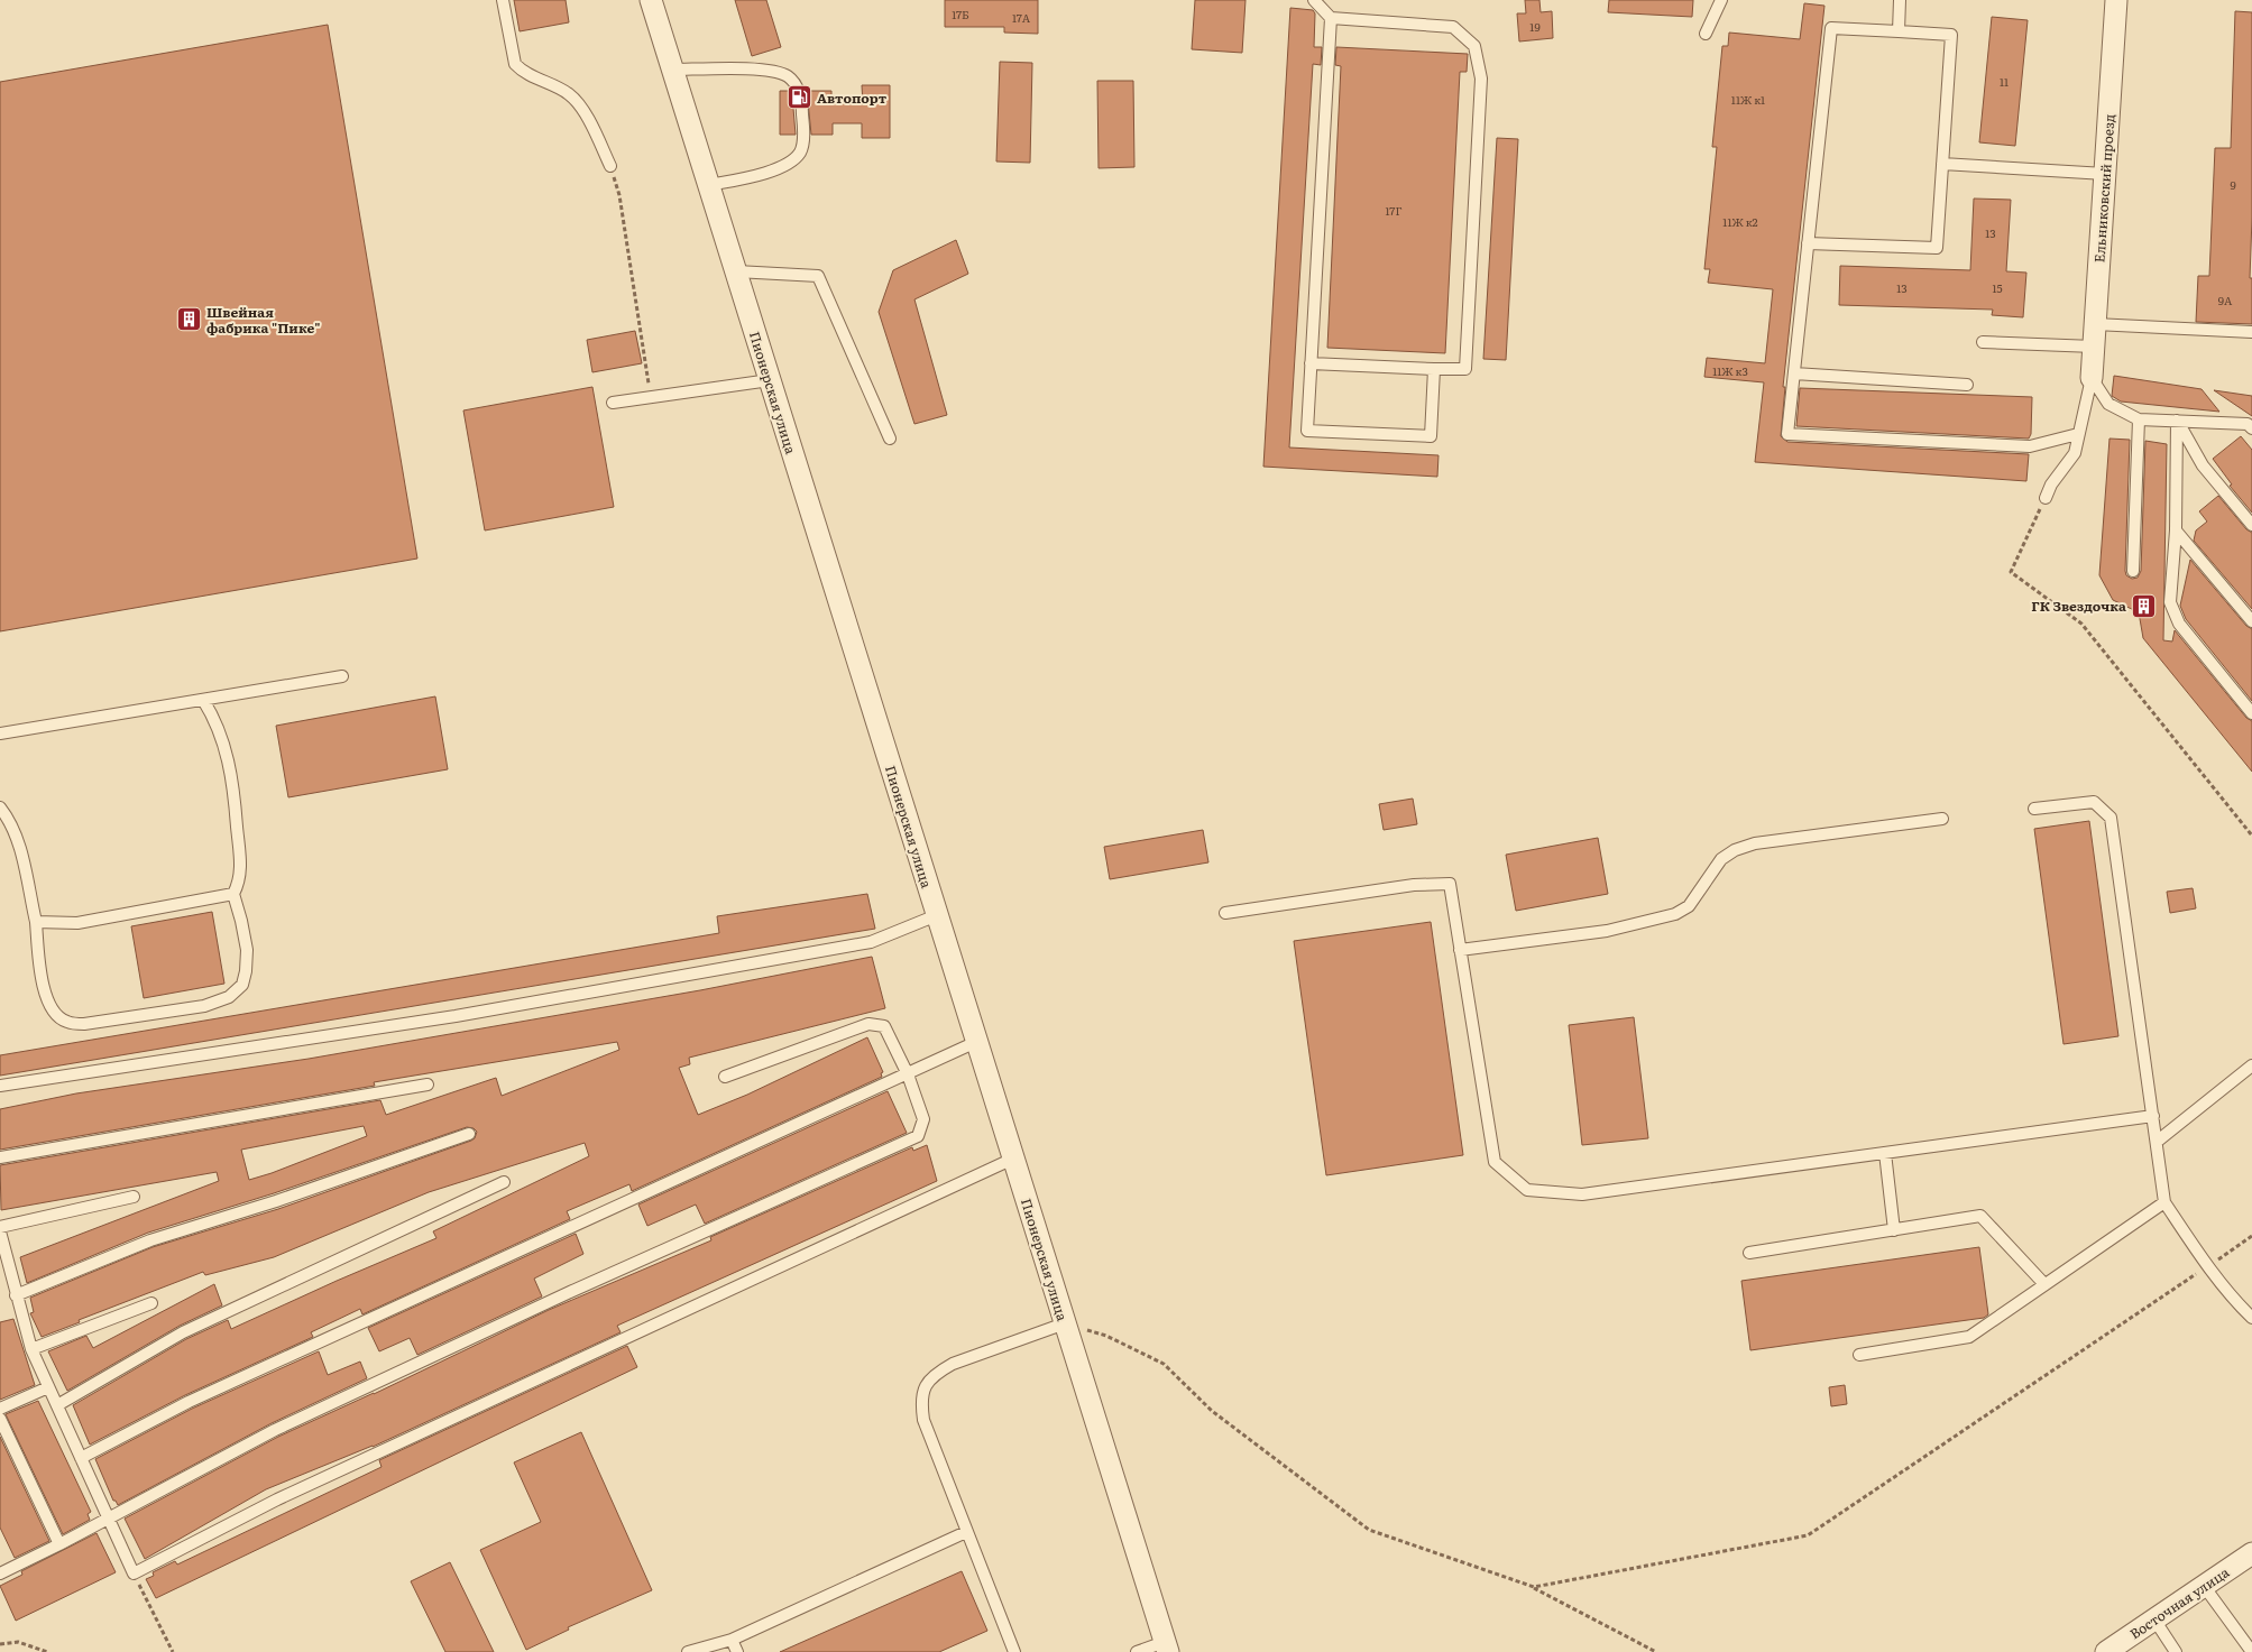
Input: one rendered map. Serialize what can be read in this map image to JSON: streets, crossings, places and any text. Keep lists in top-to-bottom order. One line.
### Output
{"streets":{"street":["Ельниковский проезд","Пионерская улица","Восточная улица"]},"places":{"fuel station":["Автопорт"],"building":["Швейная фабрика \"Пике\"","ГК Звездочка"]},"house_numbers":["17Б","17А","19","11","11Ж к1","9","17Г","11Ж к2","13","13","15","9А","11Ж к3"]}
